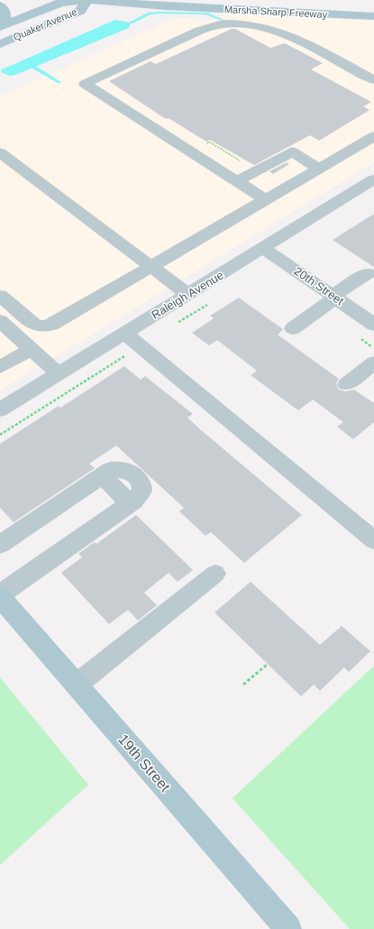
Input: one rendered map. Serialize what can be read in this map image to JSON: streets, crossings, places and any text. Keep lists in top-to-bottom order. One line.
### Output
{"streets":{"main road":["Marsha Sharp Freeway","Quaker Avenue","19th Street"],"street":["20th Street","Raleigh Avenue"]},"crossings":[["20th Street","Raleigh Avenue"]]}
